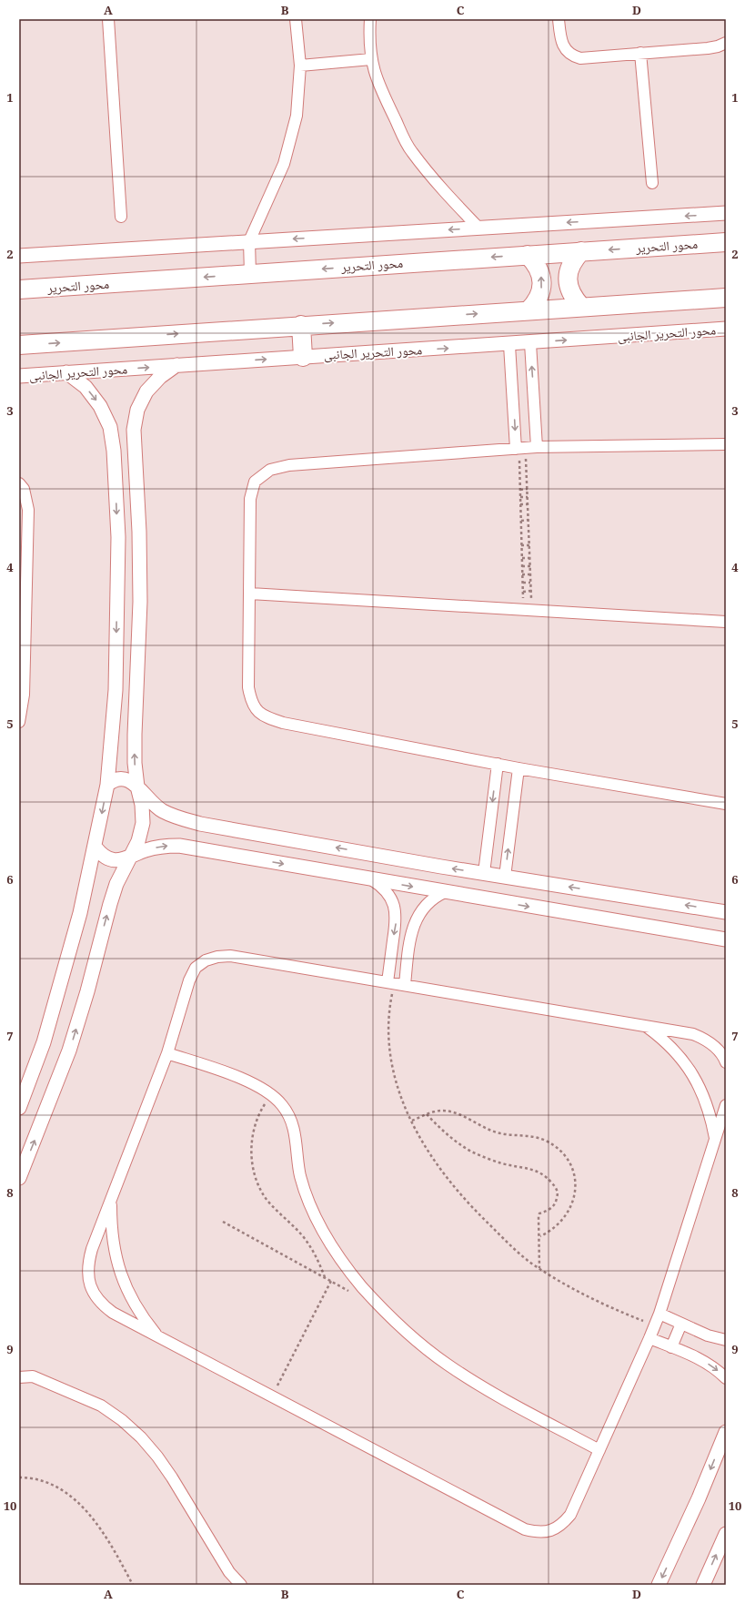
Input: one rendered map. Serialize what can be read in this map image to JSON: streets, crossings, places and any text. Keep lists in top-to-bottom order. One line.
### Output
{"streets":{"main road":["محور التحرير"],"street":["محور التحرير الجانبى"]},"grid":{"columns":["A","B","C","D"],"rows":["1","2","3","4","5","6","7","8","9","10"]}}
